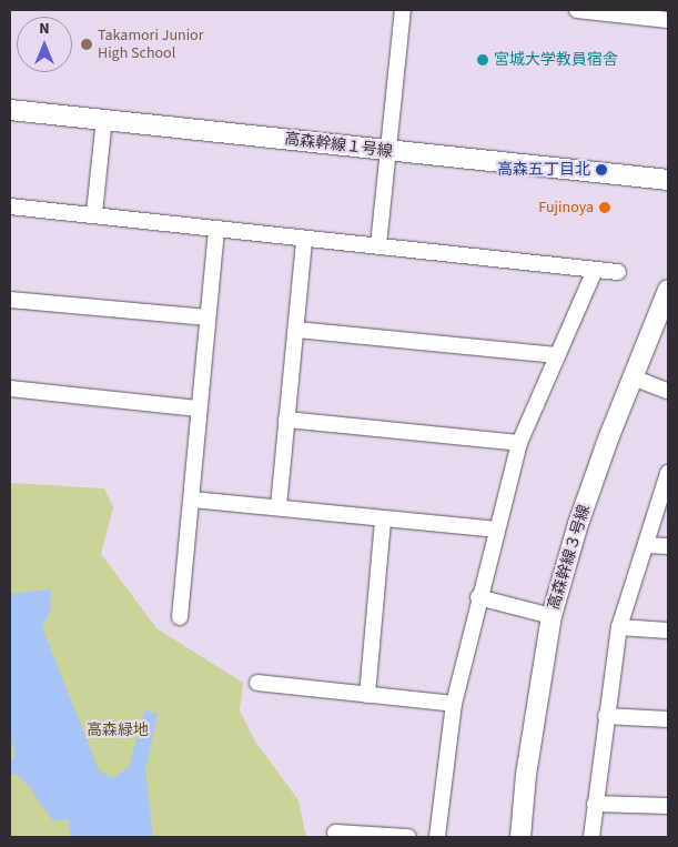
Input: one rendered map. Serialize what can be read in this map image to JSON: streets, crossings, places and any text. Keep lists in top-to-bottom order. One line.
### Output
{"streets":{"street":["高森幹線１号線","高森幹線３号線"]},"parks":["高森緑地"],"places":["Takamori Junior High School","宮城大学教員宿舎","高森五丁目北","Fujinoya"],"north":"top"}
